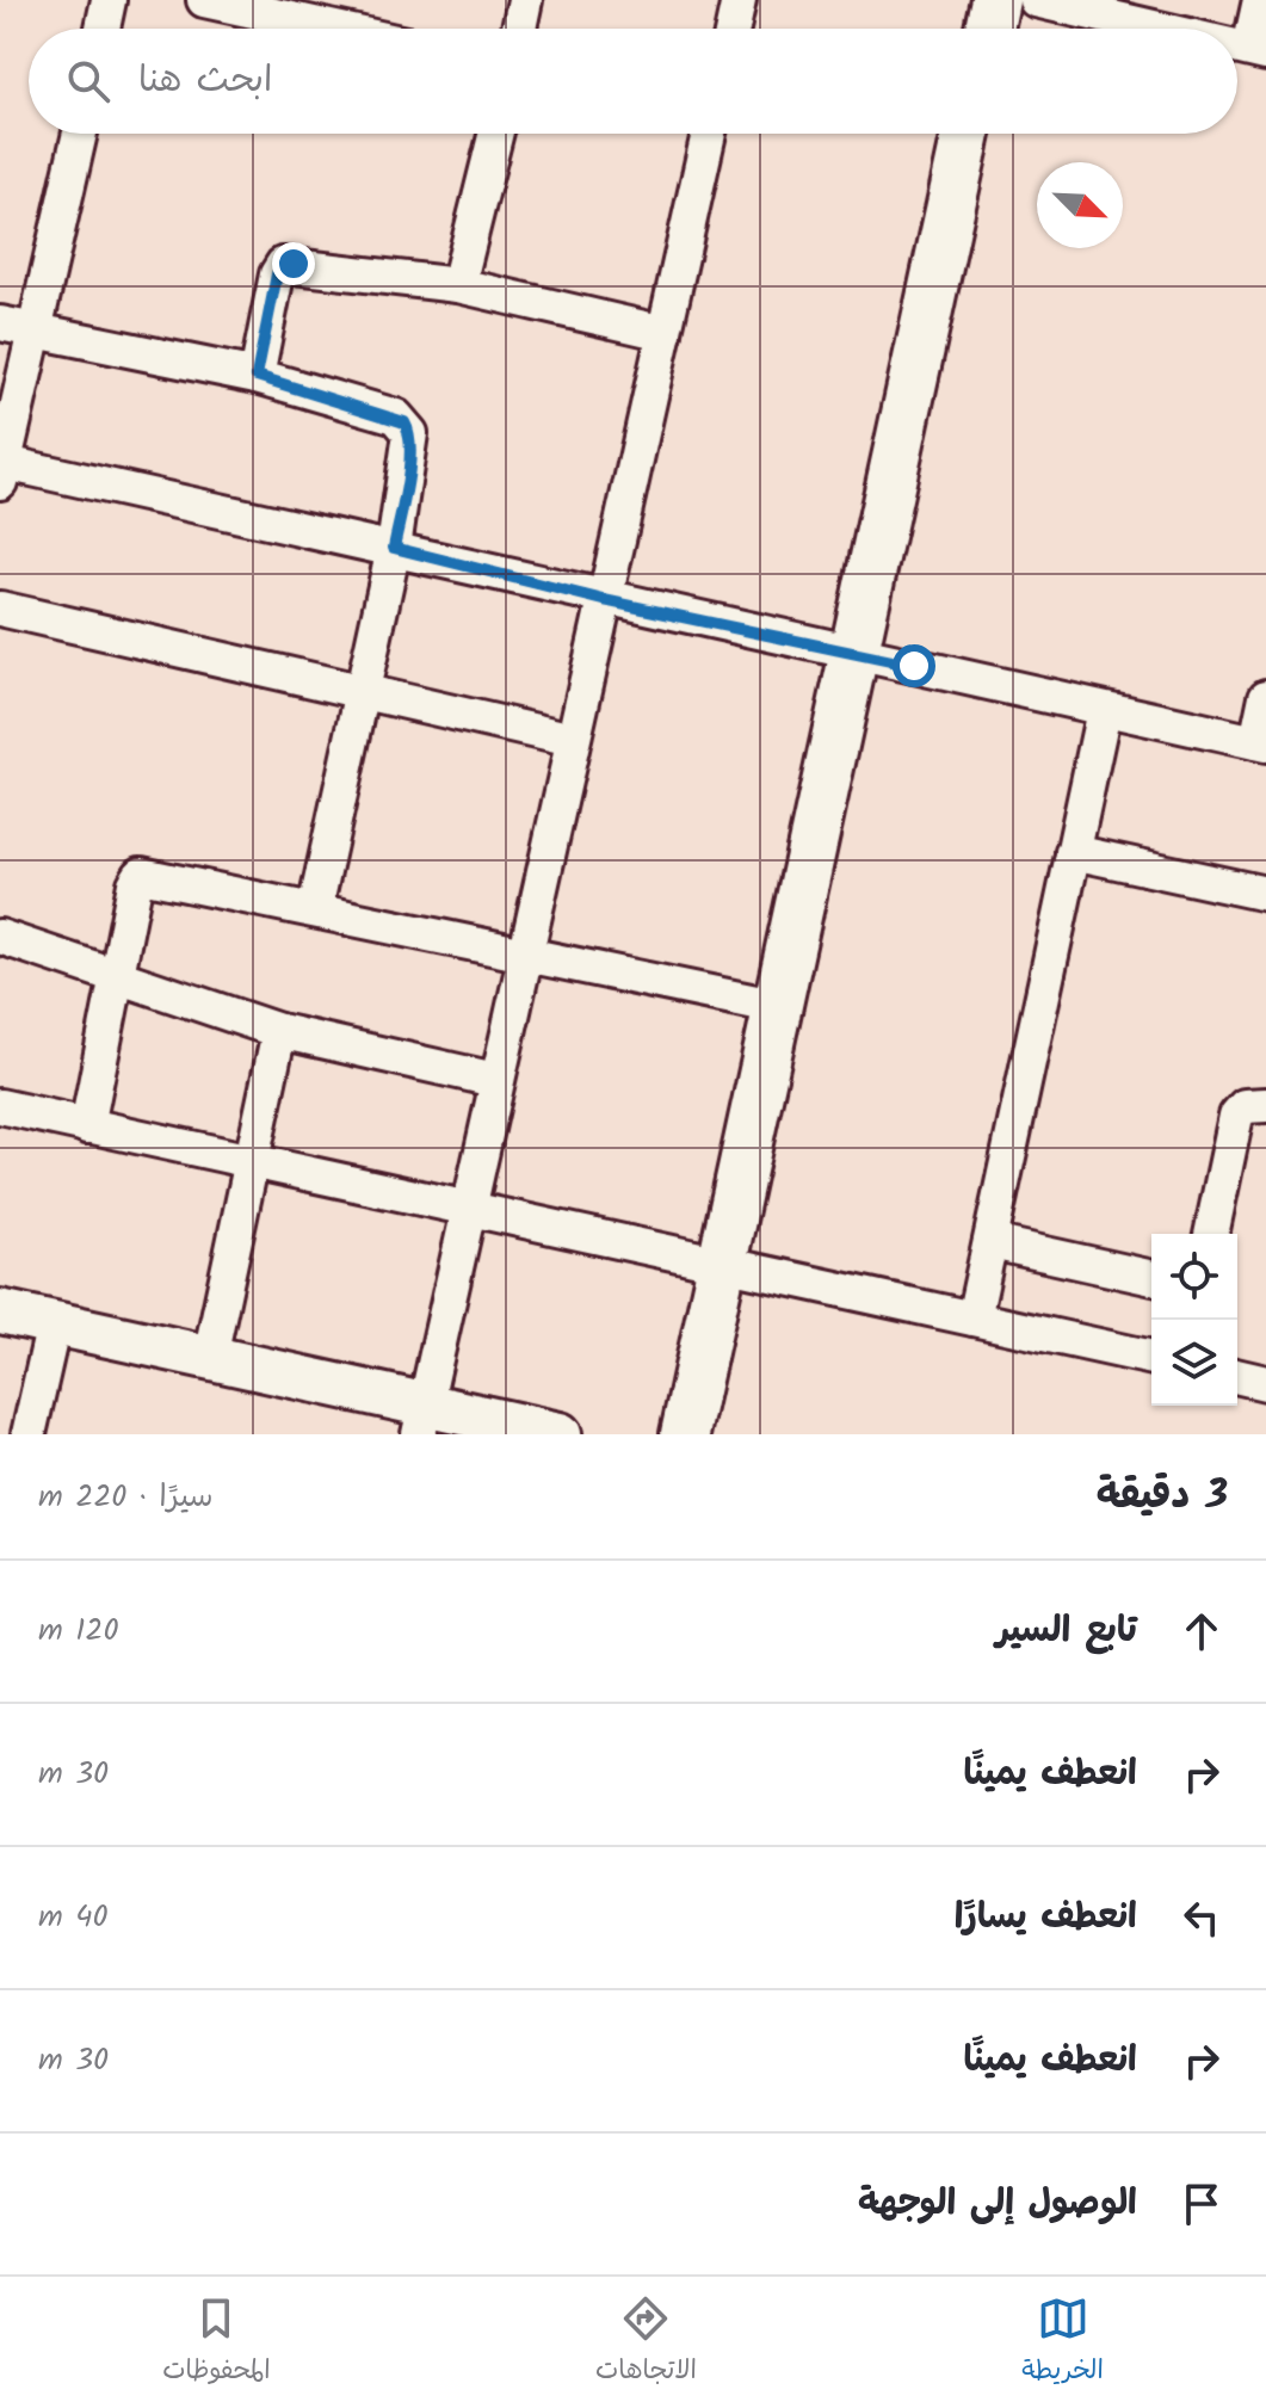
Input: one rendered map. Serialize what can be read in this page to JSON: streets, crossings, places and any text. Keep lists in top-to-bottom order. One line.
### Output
{"north":"bottom right","page":{"search":"ابحث هنا","heading":["3 دقيقة","سيرًا · 220 m"],"list":[["تابع السير","120 m"],["انعطف يمينًا","30 m"],["انعطف يسارًا","40 m"],["انعطف يمينًا","30 m"],"الوصول إلى الوجهة"],"nav":["الخريطة","الاتجاهات","المحفوظات"]}}
